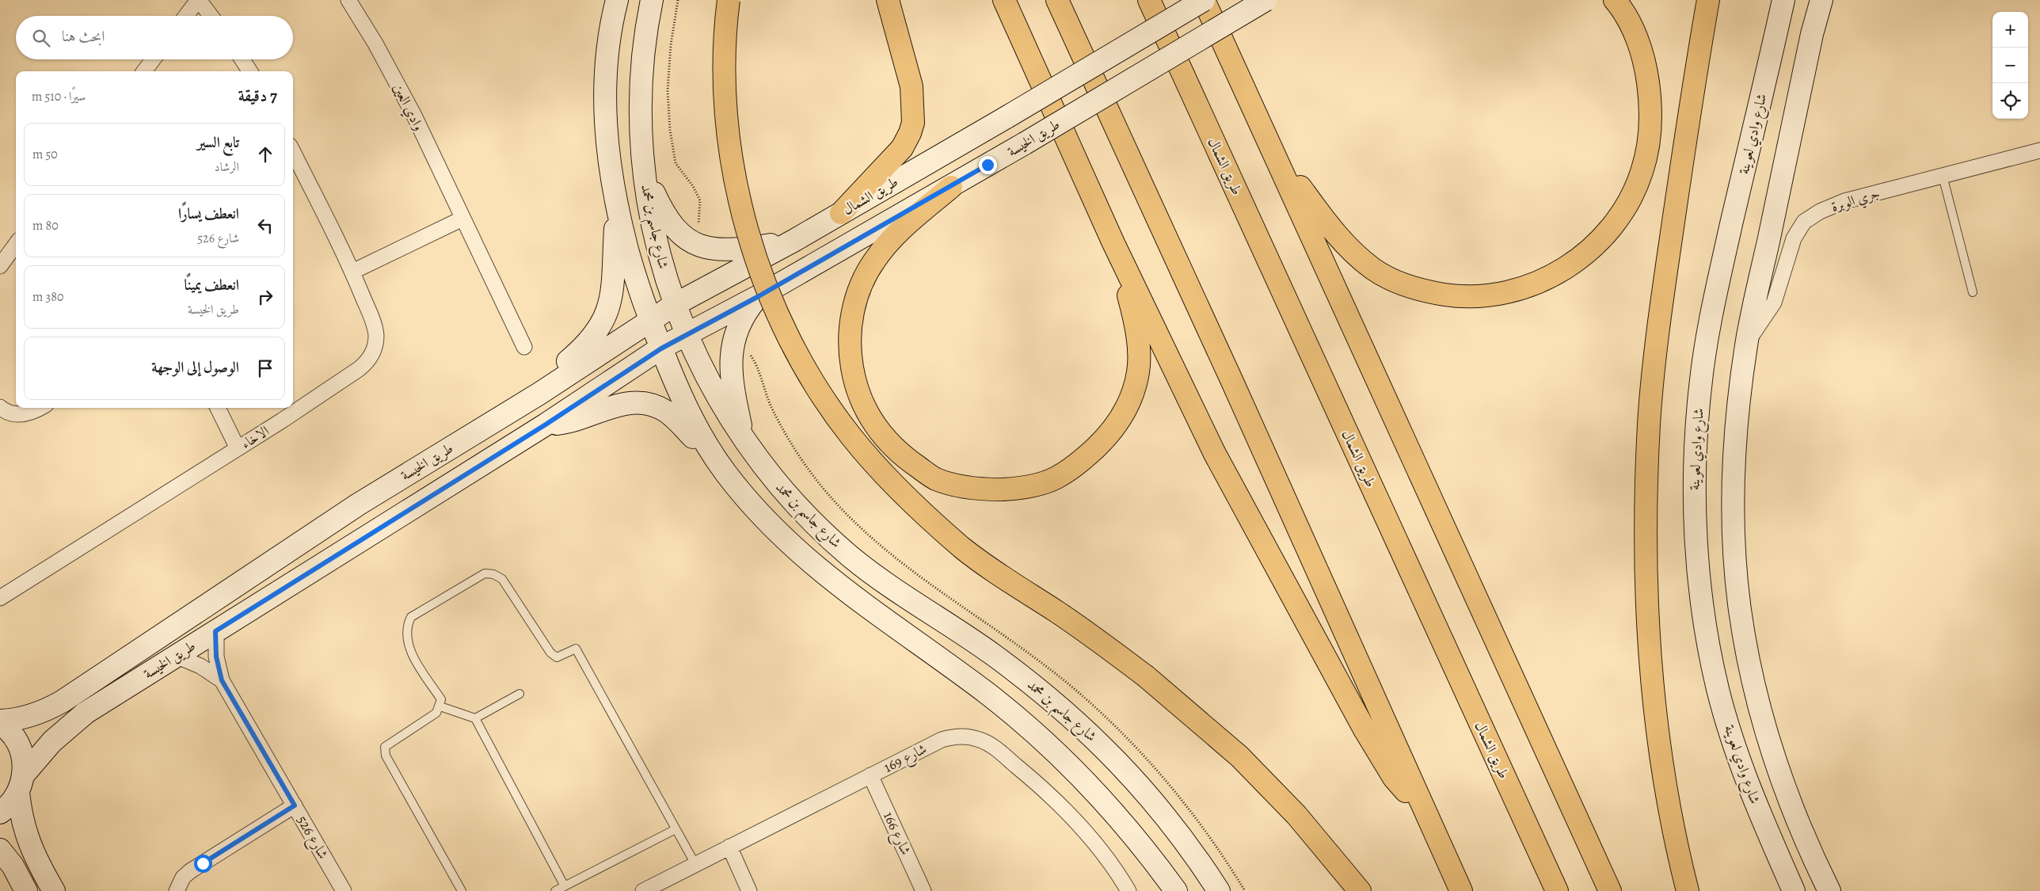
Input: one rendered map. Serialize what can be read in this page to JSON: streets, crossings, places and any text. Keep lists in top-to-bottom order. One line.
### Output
{"streets":{"highway":["طريق الشمال"],"main road":["شارع وادي لعوينة","طريق الخيسة","شارع جاسم بن محمد"],"street":["وادي العين","جري الوبرة","الاخاء","شارع 169","شارع 166","شارع 526"]},"crossings":[["طريق الخيسة","طريق الشمال"],["طريق الخيسة","شارع جاسم بن محمد"],["طريق الخيسة","شارع 526"],["طريق الشمال","شارع جاسم بن محمد"],["شارع 169","شارع 166"]],"page":{"map_buttons":["+","−"],"search":"ابحث هنا","heading":["7 دقيقة","سيرًا · 510 m"],"list":[["تابع السير","الرشاد","50 m"],["انعطف يسارًا","شارع 526","80 m"],["انعطف يمينًا","طريق الخيسة","380 m"],"الوصول إلى الوجهة"]}}
